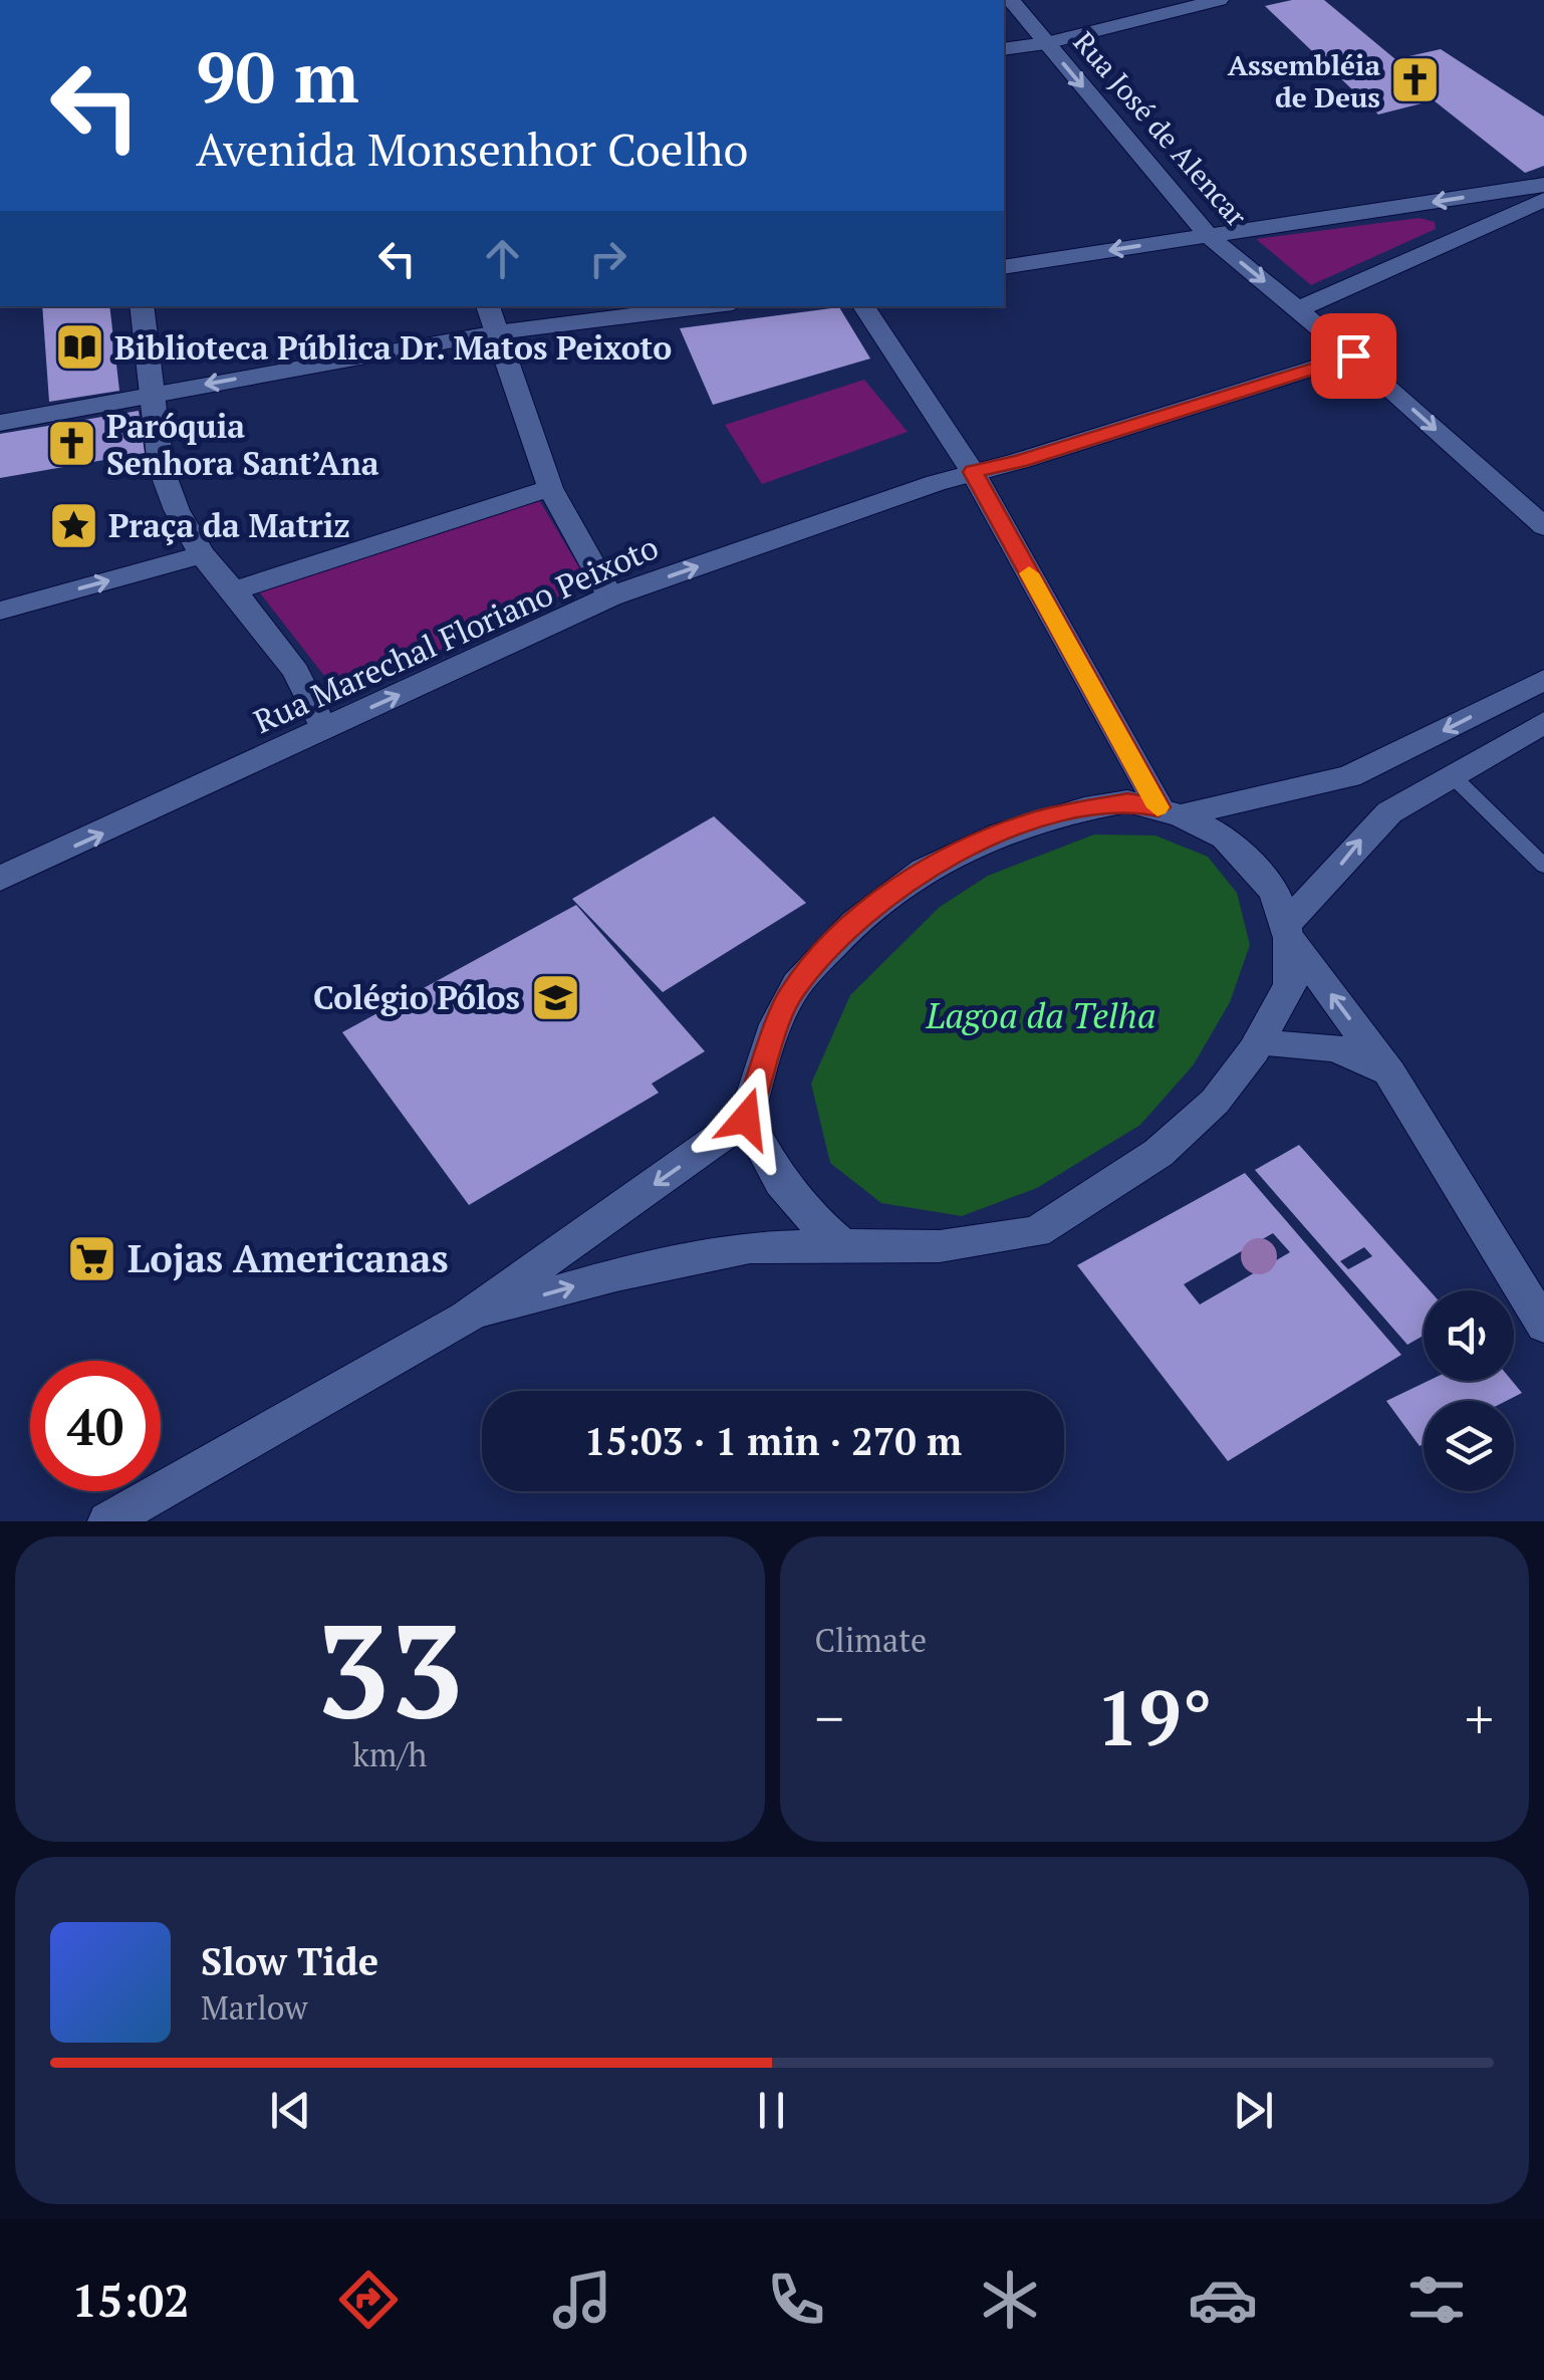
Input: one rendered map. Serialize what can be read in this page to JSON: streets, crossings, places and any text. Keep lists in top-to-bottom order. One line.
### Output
{"streets":{"street":["Rua José de Alencar","Rua Marechal Floriano Peixoto"]},"crossings":[["Rua José de Alencar","Rua Marechal Floriano Peixoto"]],"one_way":["Rua José de Alencar"],"water":["Lagoa da Telha"],"places":{"church":["Assembléia de Deus","Paróquia Senhora Sant’Ana"],"library":["Biblioteca Pública Dr. Matos Peixoto"],"place":["Praça da Matriz"],"school or university":["Colégio Pólos"],"supermarket":["Lojas Americanas"]},"page":{"turn":["90 m","Avenida Monsenhor Coelho"],"limit":"40","trip":"15:03 · 1 min · 270 m","tile":[["33","km/h"],"Climate"],"heat":["−","19°","+"],"song":["Slow Tide","Marlow"],"tabs":"15:02"}}
